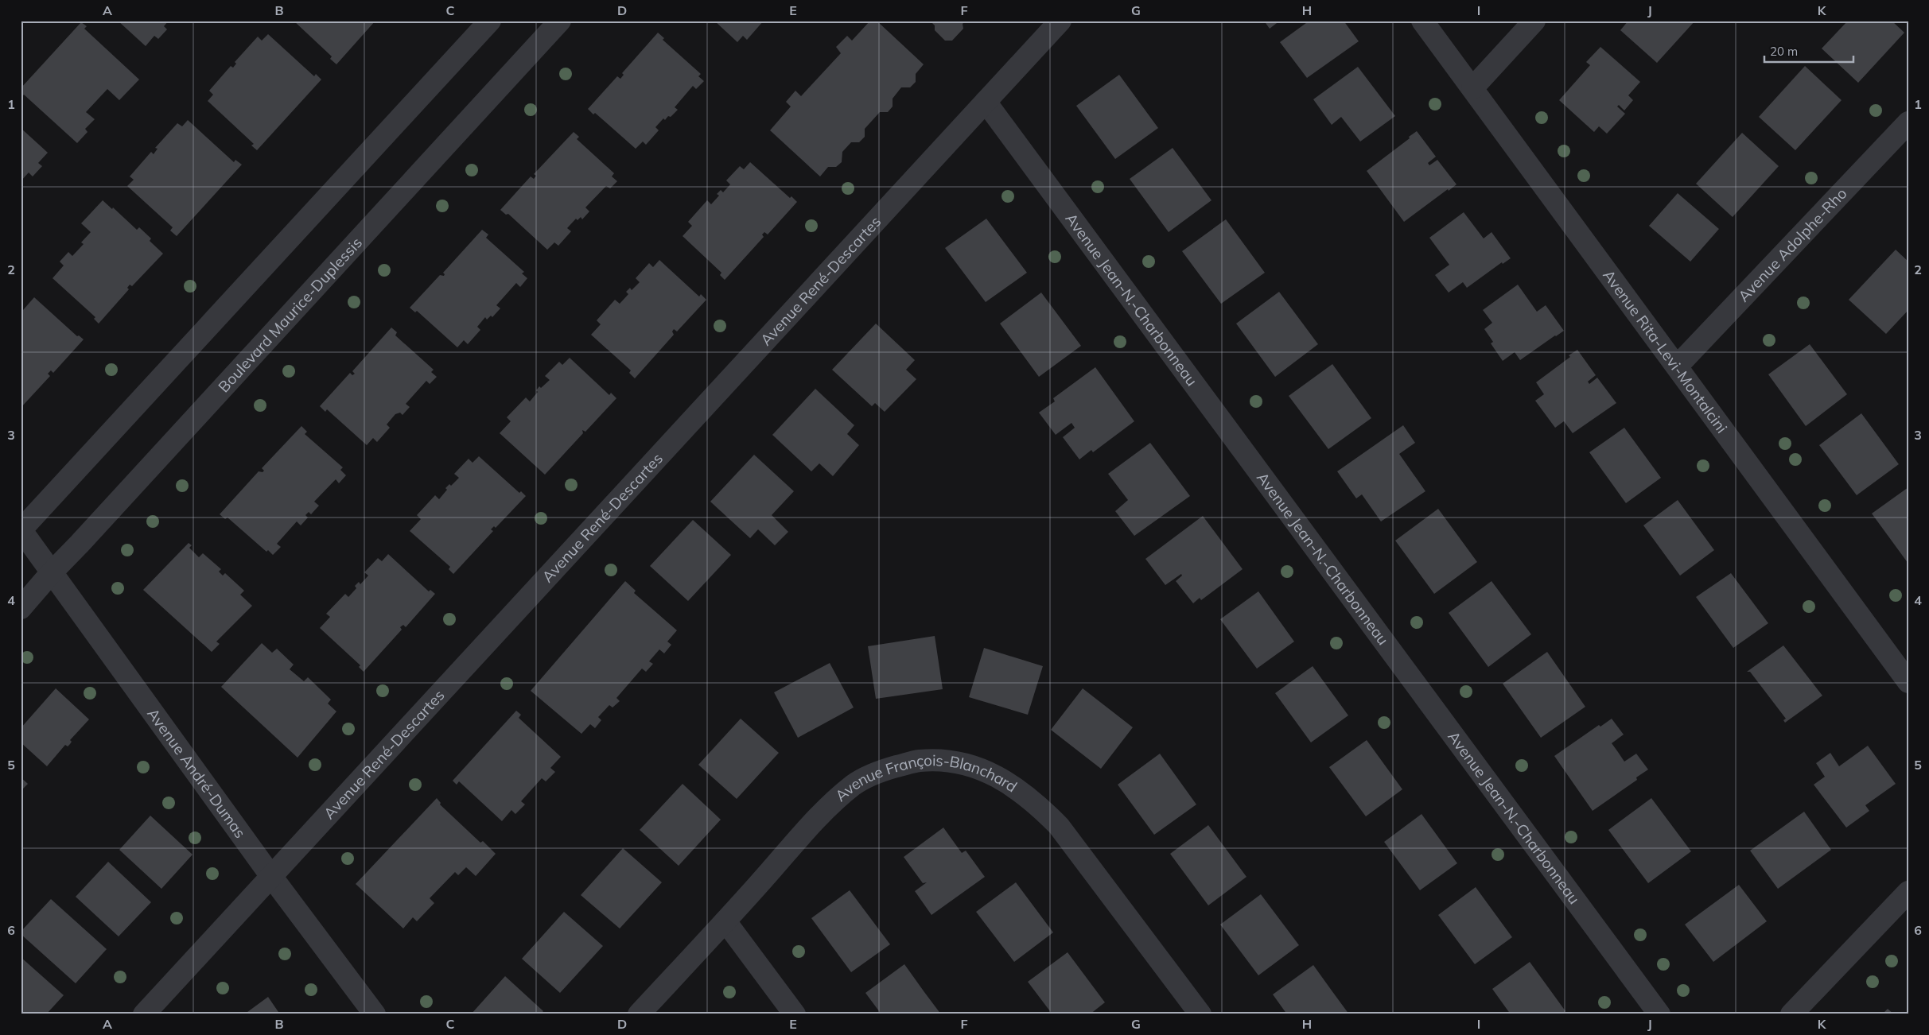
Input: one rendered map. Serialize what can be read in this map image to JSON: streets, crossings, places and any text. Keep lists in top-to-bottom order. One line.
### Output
{"streets":{"street":["Avenue Adolphe-Rho","Avenue René-Descartes","Avenue Jean-N.-Charbonneau","Boulevard Maurice-Duplessis","Avenue Rita-Levi-Montalcini","Avenue André-Dumas","Avenue François-Blanchard"]},"crossings":[["Avenue Adolphe-Rho","Avenue Rita-Levi-Montalcini"],["Avenue René-Descartes","Avenue Jean-N.-Charbonneau"],["Avenue René-Descartes","Avenue André-Dumas"],["Boulevard Maurice-Duplessis","Avenue André-Dumas"]],"scale_bar":"20 m","grid":{"columns":["A","B","C","D","E","F","G","H","I","J","K"],"rows":["1","2","3","4","5","6"]}}
